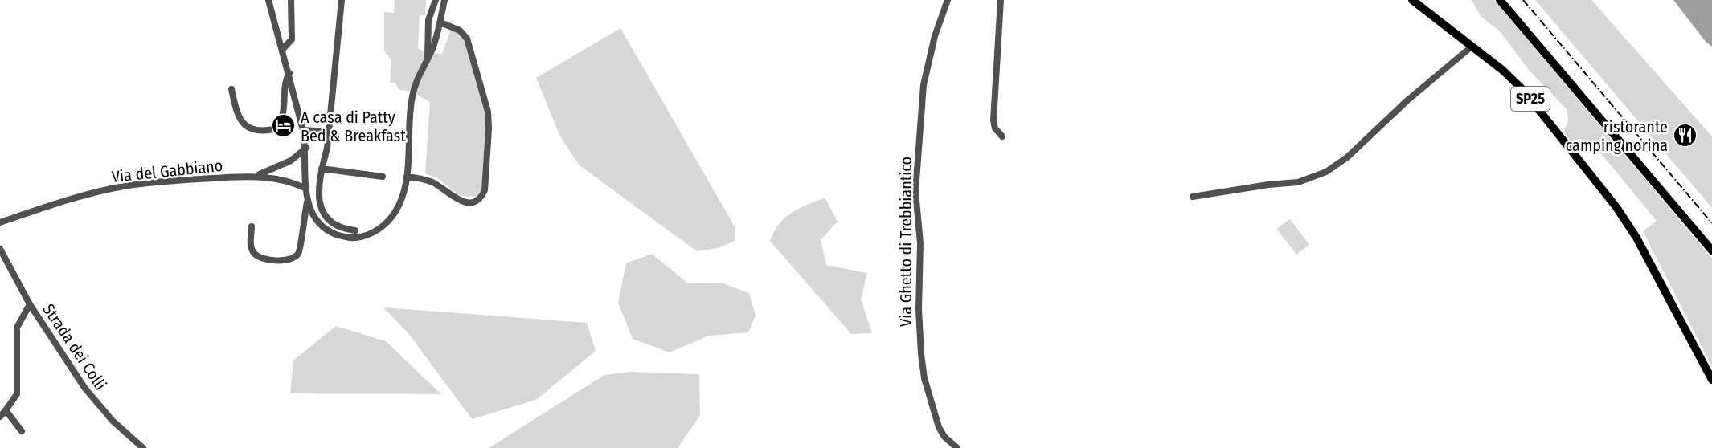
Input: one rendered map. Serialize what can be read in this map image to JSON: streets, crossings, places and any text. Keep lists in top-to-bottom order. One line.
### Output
{"streets":{"main road":["SP25"],"street":["Via del Gabbiano","Via Ghetto di Trebbiantico","Strada dei Colli"]},"places":{"hotel":["A casa di Patty Bed & Breakfast"],"restaurant":["ristorante camping norina"]}}
